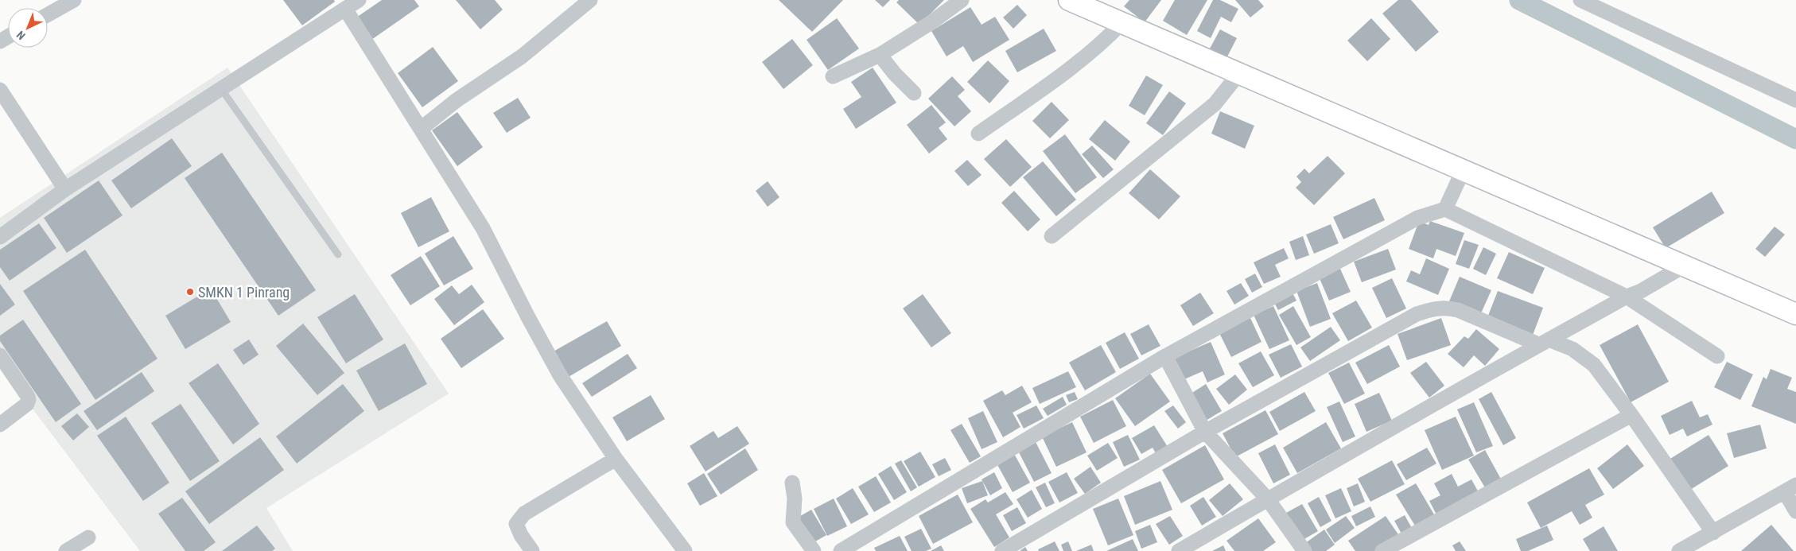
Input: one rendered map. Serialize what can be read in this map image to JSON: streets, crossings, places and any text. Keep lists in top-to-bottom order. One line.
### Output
{"places":["SMKN 1 Pinrang"],"north":"bottom left"}
